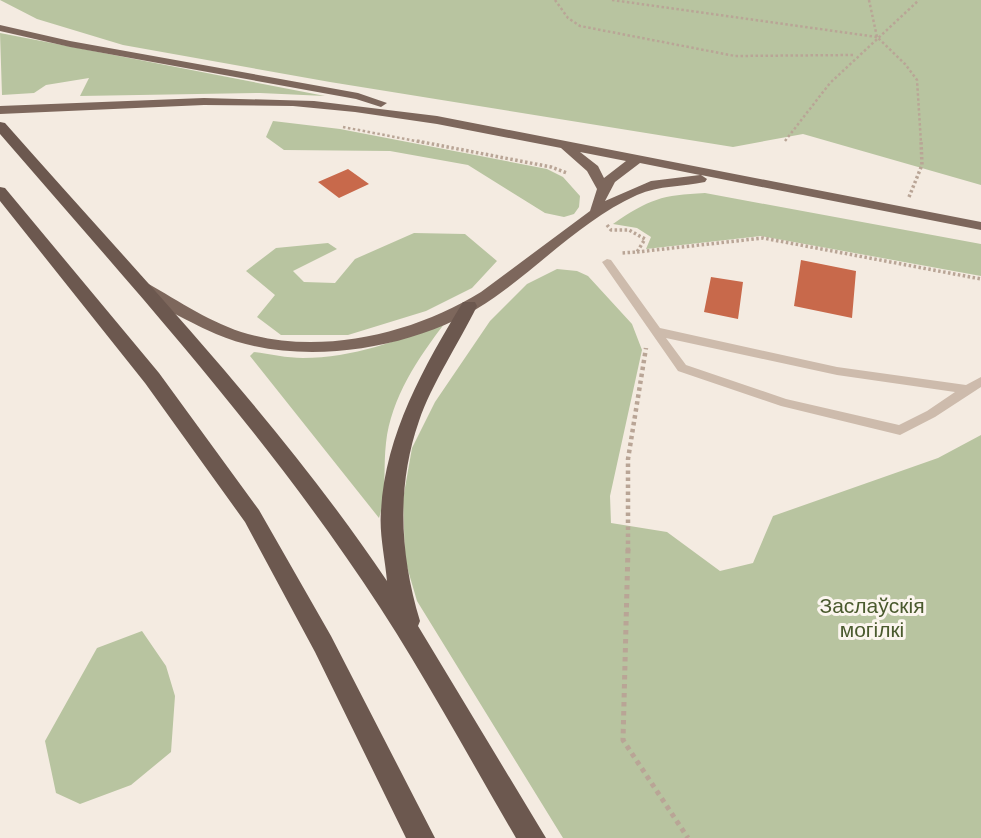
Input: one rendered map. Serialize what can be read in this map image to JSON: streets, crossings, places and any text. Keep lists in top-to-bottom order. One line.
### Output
{"parks":["Заслаўскія могілкі"]}
